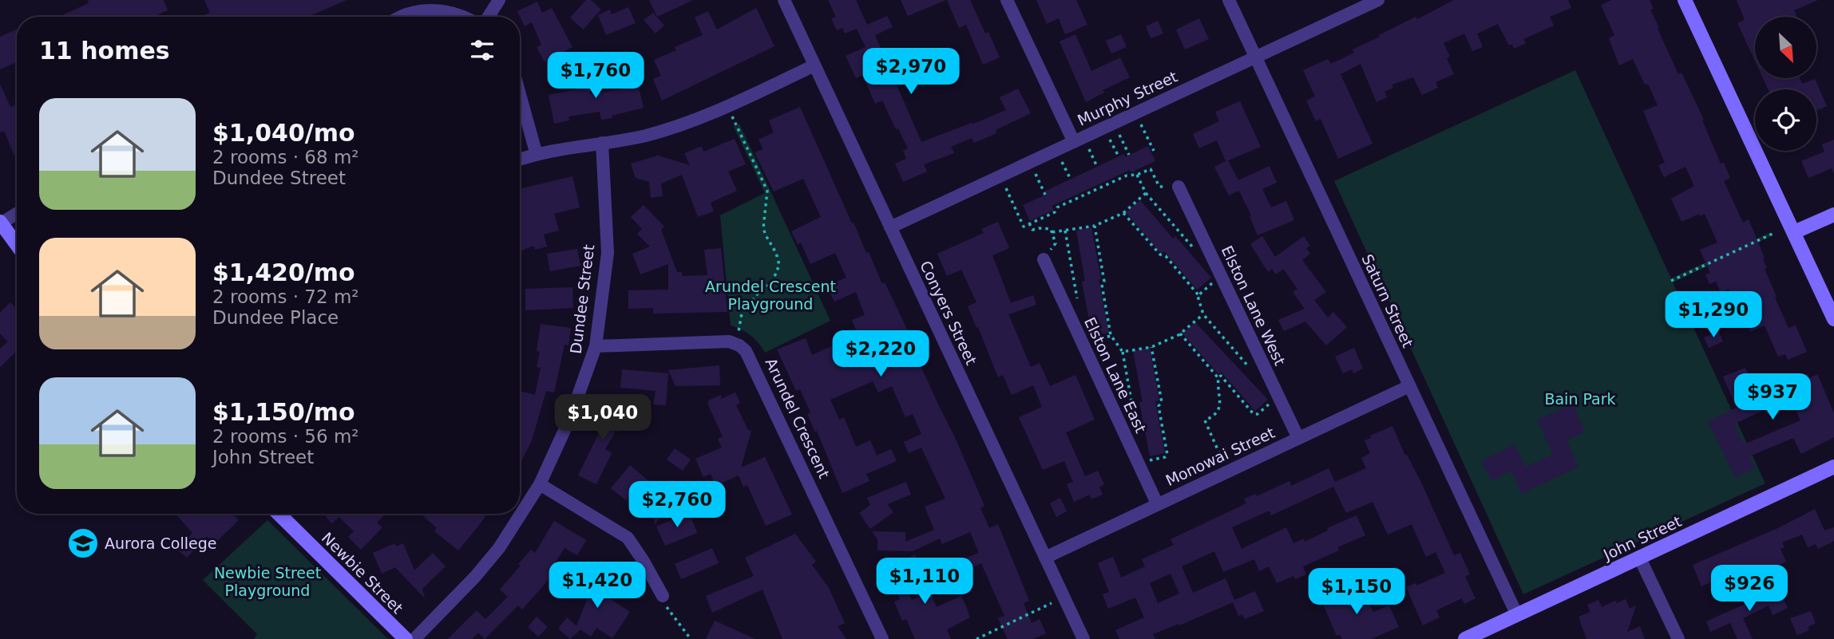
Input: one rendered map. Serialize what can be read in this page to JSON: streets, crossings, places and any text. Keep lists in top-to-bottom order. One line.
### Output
{"streets":{"street":["Murphy Street","Dundee Street","Saturn Street","Elston Lane West","Conyers Street","Elston Lane East","Arundel Crescent","Monowai Street","John Street","Newbie Street"]},"crossings":[["Murphy Street","Saturn Street"],["Murphy Street","Conyers Street"],["Saturn Street","Monowai Street"],["Saturn Street","John Street"],["Elston Lane West","Monowai Street"],["Conyers Street","Monowai Street"],["Elston Lane East","Monowai Street"]],"parks":["Arundel Crescent Playground","Bain Park","Newbie Street Playground"],"places":{"school or university":["Aurora College"]},"north":"bottom right","page":{"heading":"11 homes","price":["$2,970","$1,760","$1,290","$2,220","$937","$1,040","$2,760","$1,110","$1,420","$926","$1,150"],"list":[{"name":"$1,040/mo","note":"2 rooms · 68 m² · Dundee Street"},{"name":"$1,420/mo","note":"2 rooms · 72 m² · Dundee Place"},{"name":"$1,150/mo","note":"2 rooms · 56 m² · John Street"}]}}
